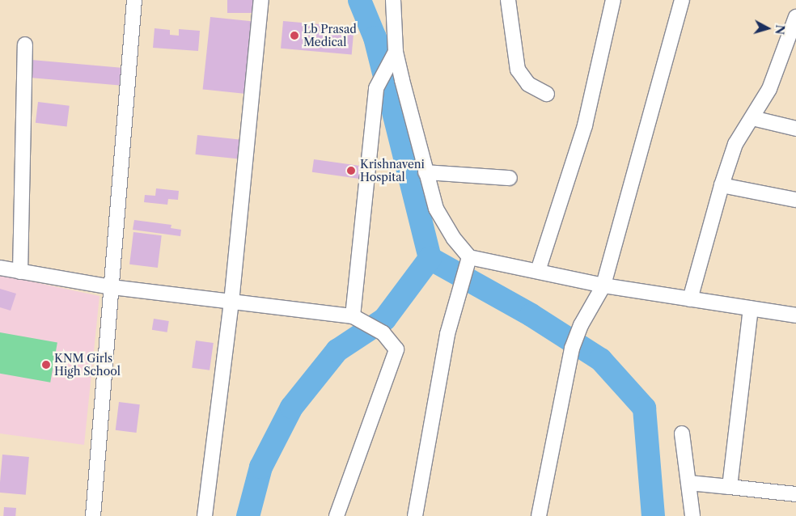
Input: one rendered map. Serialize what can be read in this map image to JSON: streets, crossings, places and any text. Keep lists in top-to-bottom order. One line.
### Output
{"places":["Lb Prasad Medical","Krishnaveni Hospital","KNM Girls High School"],"north":"right"}
